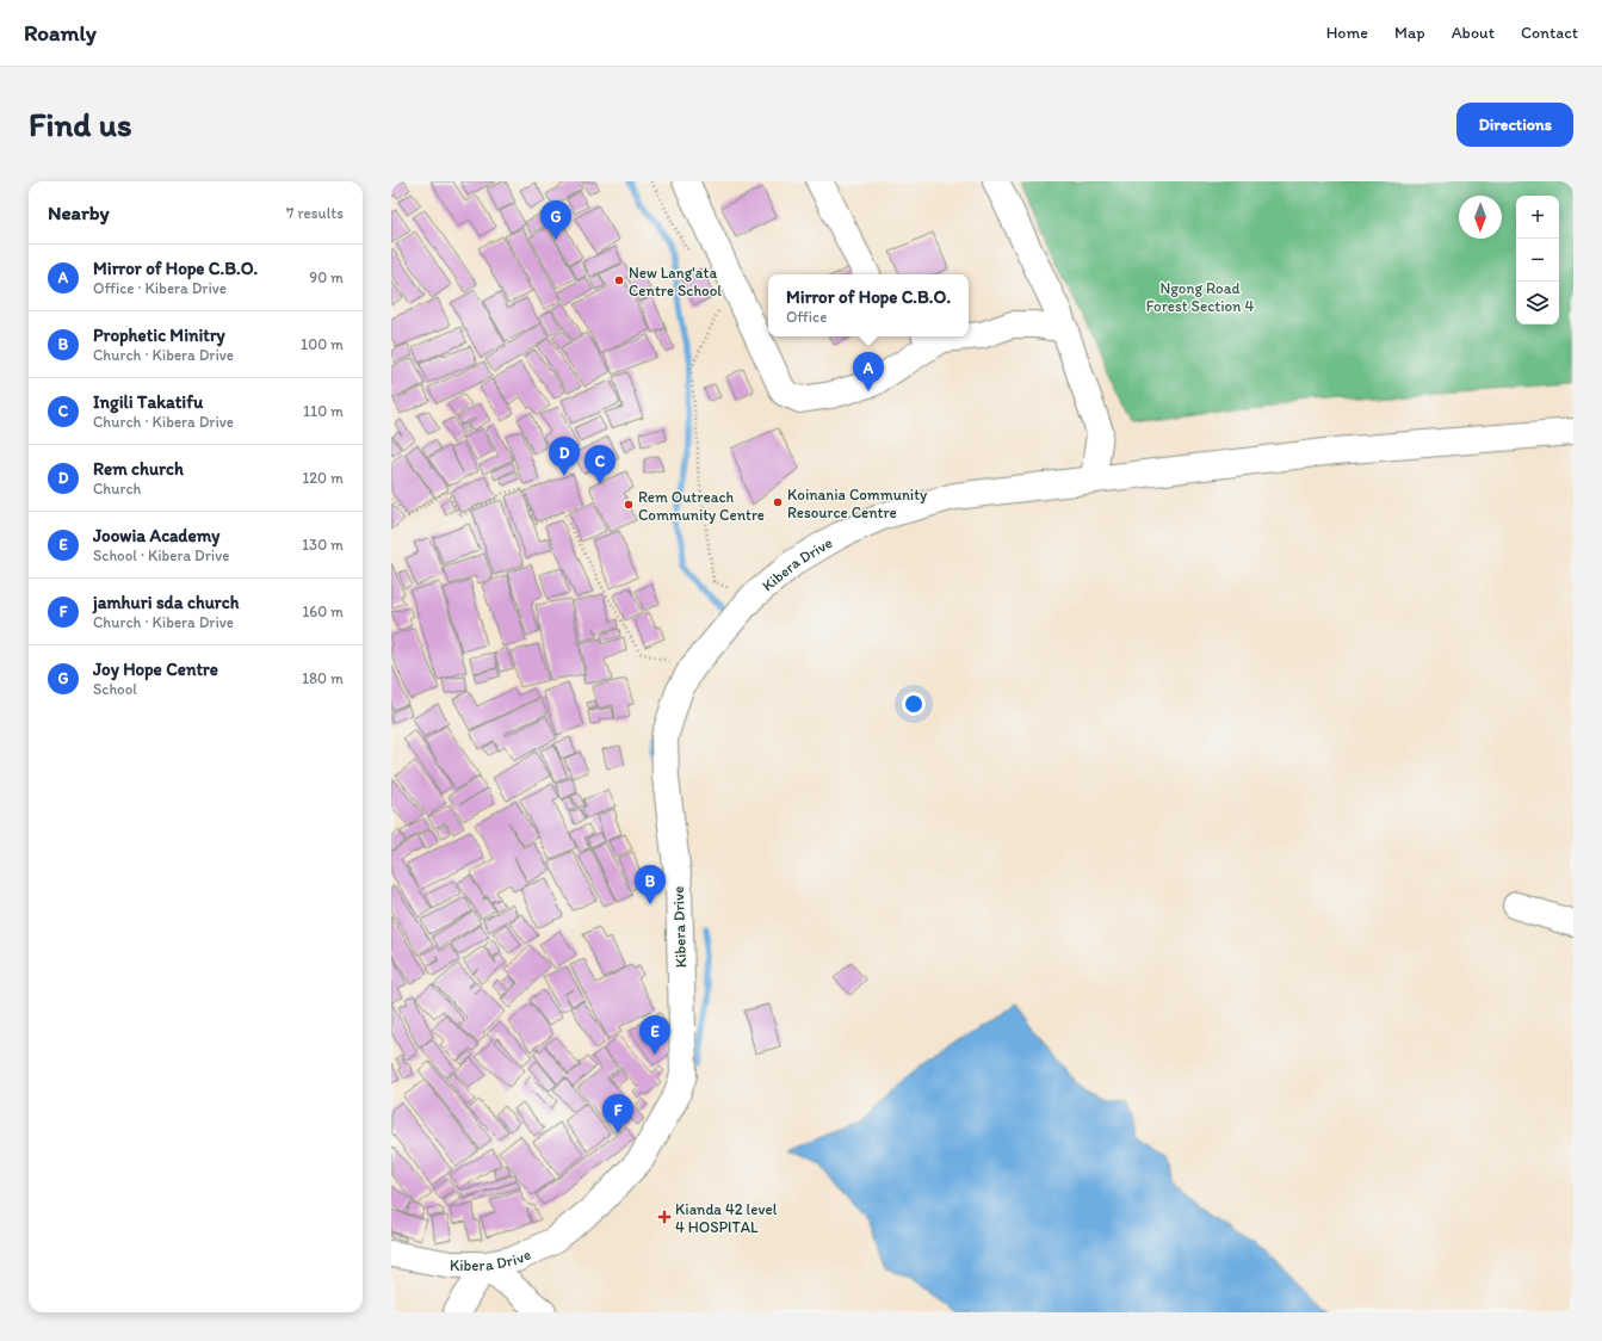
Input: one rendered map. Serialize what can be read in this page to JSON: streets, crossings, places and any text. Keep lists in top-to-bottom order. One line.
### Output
{"streets":{"street":["Kibera Drive"]},"parks":["Ngong Road Forest Section 4"],"places":{"other":["New Lang'ata Centre School","Koinania Community Resource Centre","Rem Outreach Community Centre"],"health":["Kianda 42 level 4 HOSPITAL"]},"north":"bottom","page":{"header":"Roamly","nav":["Home","Map","About","Contact"],"buttons":"Directions","title":"Find us","heading":["Nearby","7 results"],"map_buttons":["+","−"],"pins":["G","A","D","C","B","E","F"],"list":[{"mark":"A","name":"Mirror of Hope C.B.O.","note":"Office · Kibera Drive","value":"90 m"},{"mark":"B","name":"Prophetic Minitry","note":"Church · Kibera Drive","value":"100 m"},{"mark":"C","name":"Ingili Takatifu","note":"Church · Kibera Drive","value":"110 m"},{"mark":"D","name":"Rem church","note":"Church","value":"120 m"},{"mark":"E","name":"Joowia Academy","note":"School · Kibera Drive","value":"130 m"},{"mark":"F","name":"jamhuri sda church","note":"Church · Kibera Drive","value":"160 m"},{"mark":"G","name":"Joy Hope Centre","note":"School","value":"180 m"}],"popup":["Mirror of Hope C.B.O.","Office"]}}
